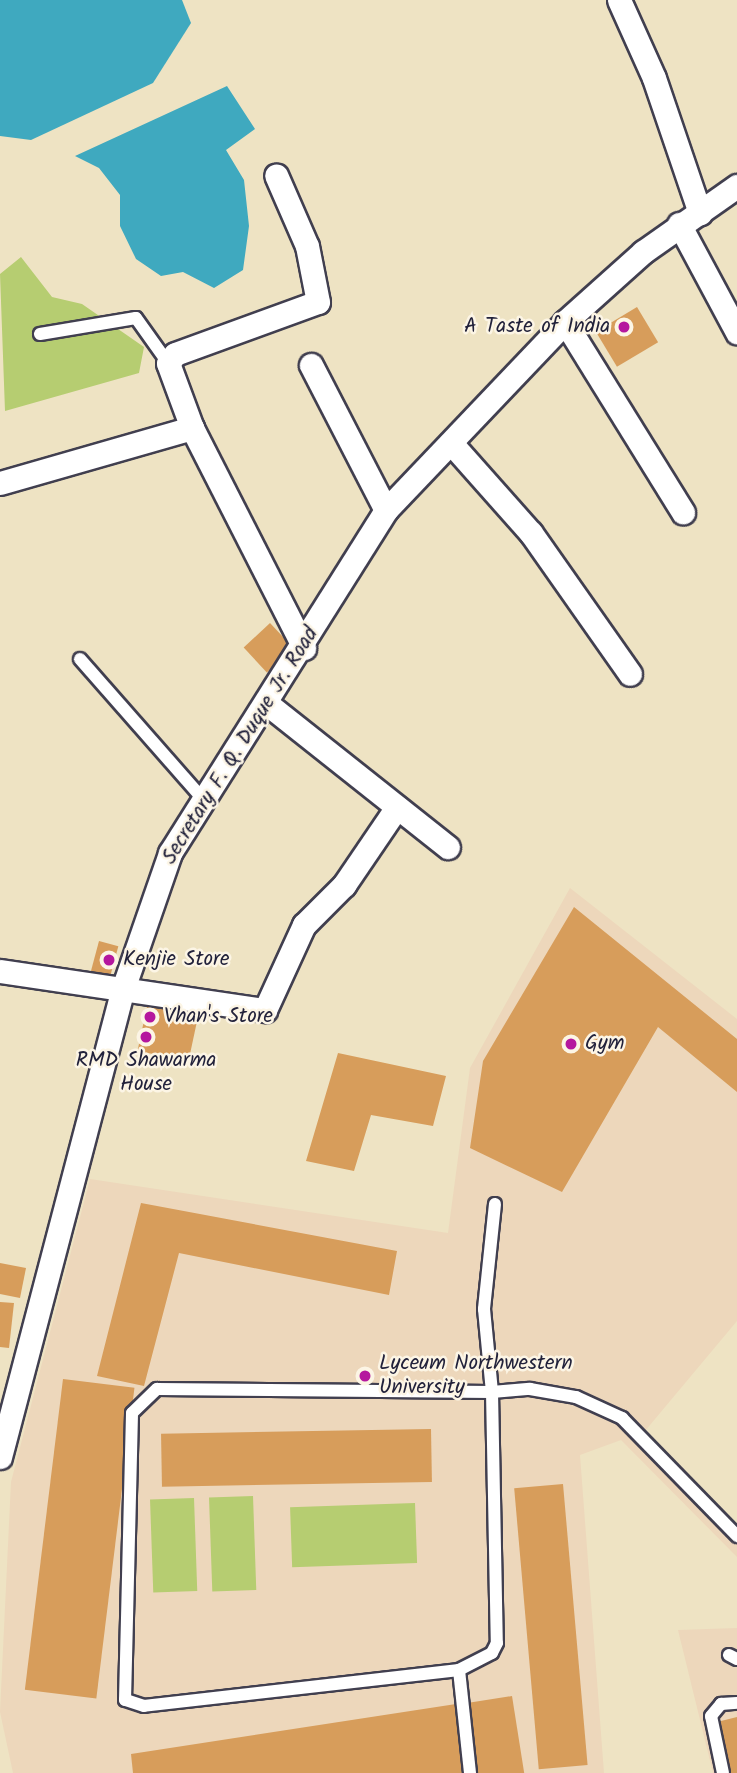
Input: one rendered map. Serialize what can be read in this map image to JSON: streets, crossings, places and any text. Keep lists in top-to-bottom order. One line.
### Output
{"streets":{"street":["Secretary F. Q. Duque Jr. Road"]},"places":["A Taste of India","Kenjie Store","Vhan's Store","RMD Shawarma House","Gym","Lyceum Northwestern University"]}
